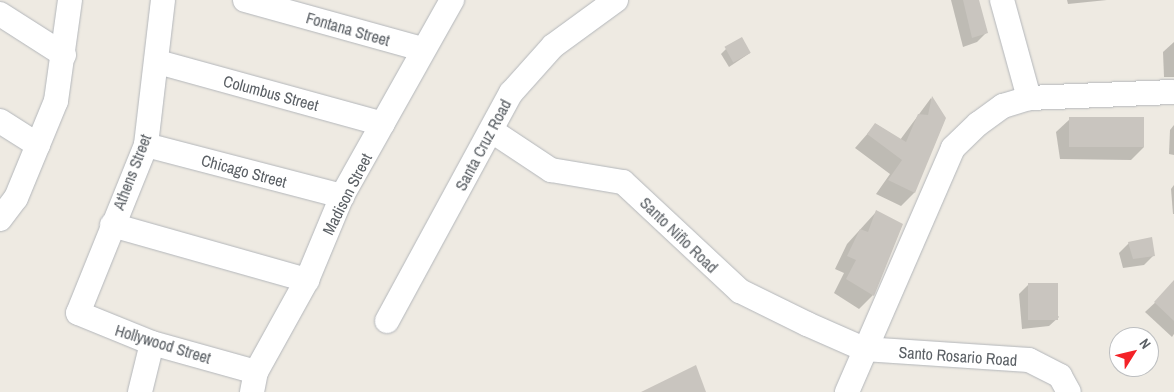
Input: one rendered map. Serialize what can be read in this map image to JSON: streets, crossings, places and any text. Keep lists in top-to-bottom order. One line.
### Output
{"streets":{"street":["Fontana Street","Columbus Street","Santa Cruz Road","Chicago Street","Athens Street","Madison Street","Santo Niño Road","Hollywood Street","Santo Rosario Road"]},"crossings":[["Fontana Street","Madison Street"],["Columbus Street","Athens Street"],["Columbus Street","Madison Street"],["Santa Cruz Road","Santo Niño Road"],["Chicago Street","Athens Street"],["Chicago Street","Madison Street"],["Athens Street","Hollywood Street"],["Madison Street","Hollywood Street"],["Santo Niño Road","Santo Rosario Road"]],"north":"top right"}
